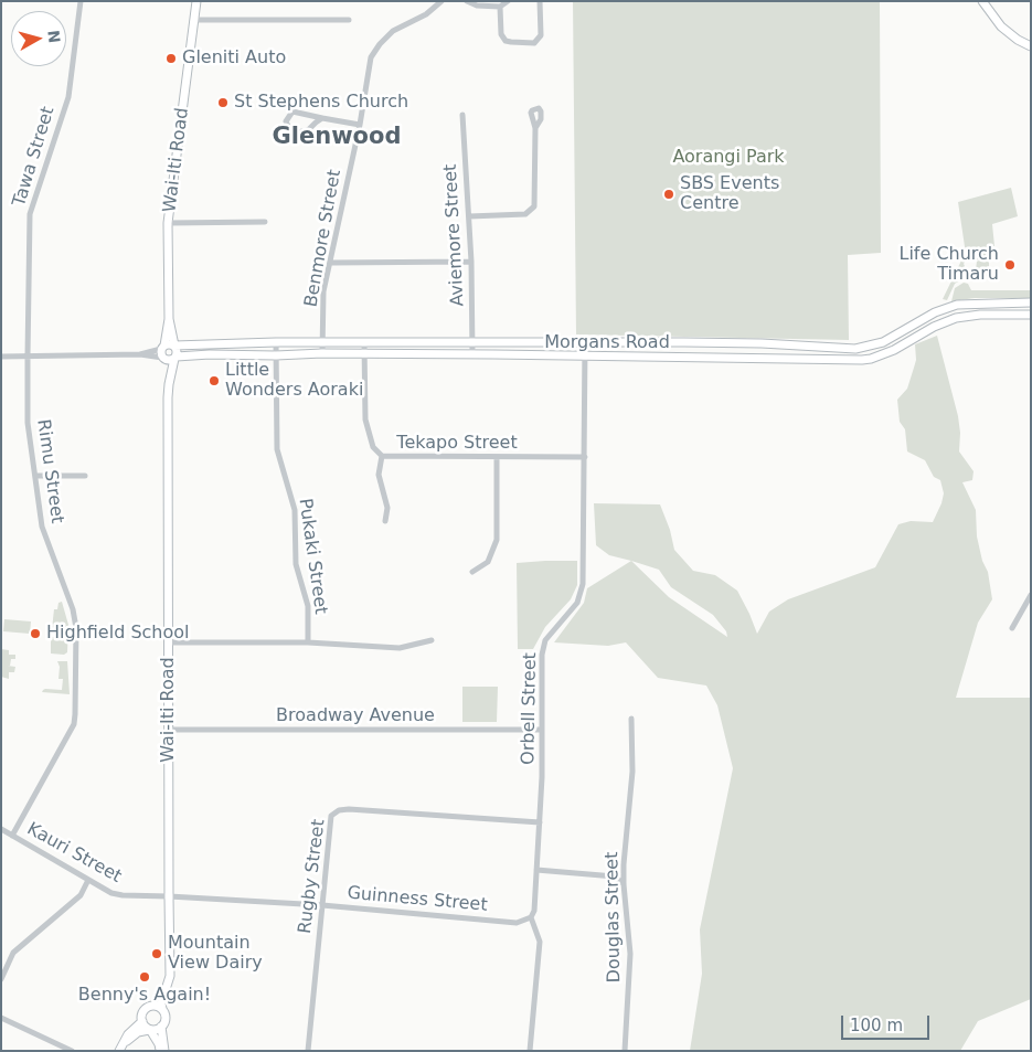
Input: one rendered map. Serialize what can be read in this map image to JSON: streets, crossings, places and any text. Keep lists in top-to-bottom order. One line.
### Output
{"streets":{"street":["Tawa Street","Wai-Iti Road","Aviemore Street","Benmore Street","Morgans Road","Tekapo Street","Rimu Street","Pukaki Street","Orbell Street","Broadway Avenue","Kauri Street","Rugby Street","Guinness Street","Douglas Street"]},"crossings":[["Tawa Street","Rimu Street"],["Wai-Iti Road","Morgans Road"],["Wai-Iti Road","Broadway Avenue"],["Wai-Iti Road","Kauri Street"],["Wai-Iti Road","Guinness Street"],["Aviemore Street","Morgans Road"],["Benmore Street","Morgans Road"],["Morgans Road","Tekapo Street"],["Morgans Road","Pukaki Street"],["Morgans Road","Orbell Street"],["Tekapo Street","Orbell Street"],["Rimu Street","Kauri Street"],["Orbell Street","Broadway Avenue"],["Orbell Street","Rugby Street"],["Orbell Street","Guinness Street"],["Kauri Street","Guinness Street"],["Rugby Street","Guinness Street"]],"districts":["Glenwood"],"parks":["Aorangi Park"],"places":["Gleniti Auto","St Stephens Church","SBS Events Centre","Life Church Timaru","Little Wonders Aoraki","Highfield School","Mountain View Dairy","Benny's Again!"],"scale_bar":"100 m","north":"right"}
